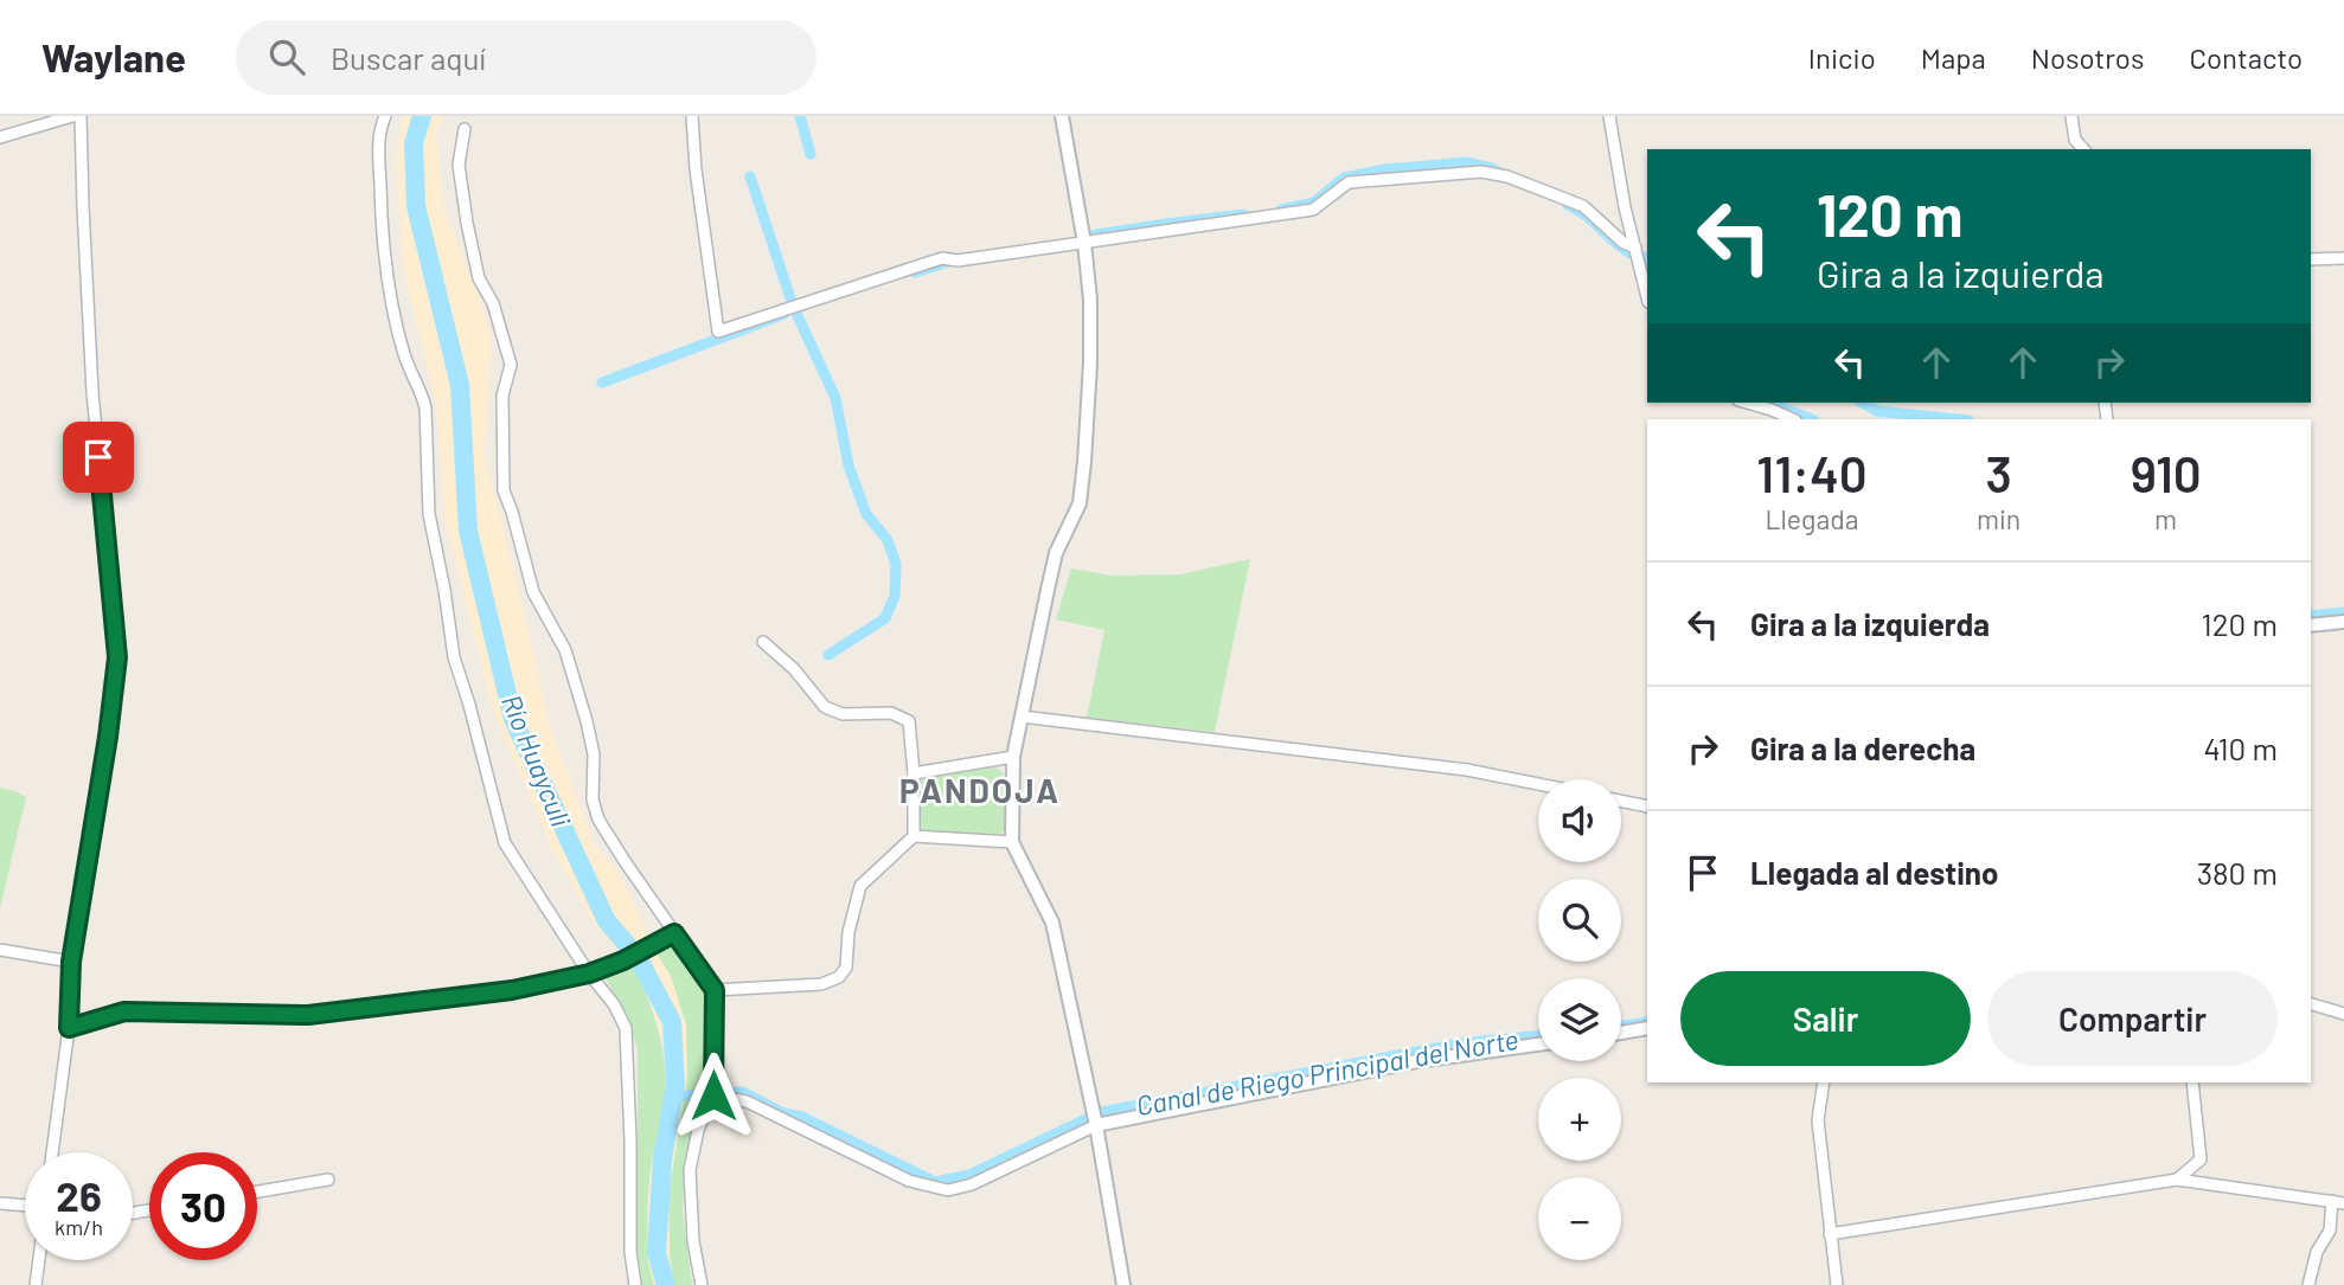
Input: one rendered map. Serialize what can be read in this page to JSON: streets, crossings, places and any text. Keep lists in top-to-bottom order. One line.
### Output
{"districts":["PANDOJA"],"water":["Río Huayculi","Canal de Riego Principal del Norte"],"page":{"header":"Waylane","search":"Buscar aquí","nav":["Inicio","Mapa","Nosotros","Contacto"],"turn":["120 m","Gira a la izquierda"],"eta":["11:40","Llegada","3","min","910","m"],"list":[{"name":"Gira a la izquierda","value":"120 m"},{"name":"Gira a la derecha","value":"410 m"},{"name":"Llegada al destino","value":"380 m"}],"map_buttons":["+","−"],"buttons":["Salir","Compartir"],"speed":"26 km/h","limit":"30"}}
